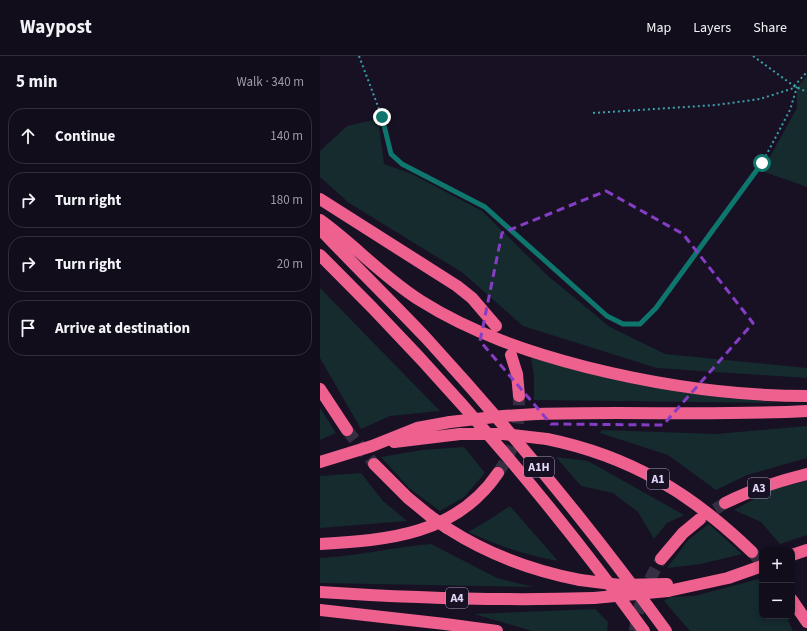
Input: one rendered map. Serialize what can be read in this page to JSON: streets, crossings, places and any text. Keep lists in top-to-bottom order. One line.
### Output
{"streets":{"highway":["A1H","A1","A3","A4"]},"page":{"header":"Waypost","nav":["Map","Layers","Share"],"heading":["5 min","Walk · 340 m"],"list":[["Continue","140 m"],["Turn right","180 m"],["Turn right","20 m"],"Arrive at destination"],"map_buttons":["+","−"]}}
